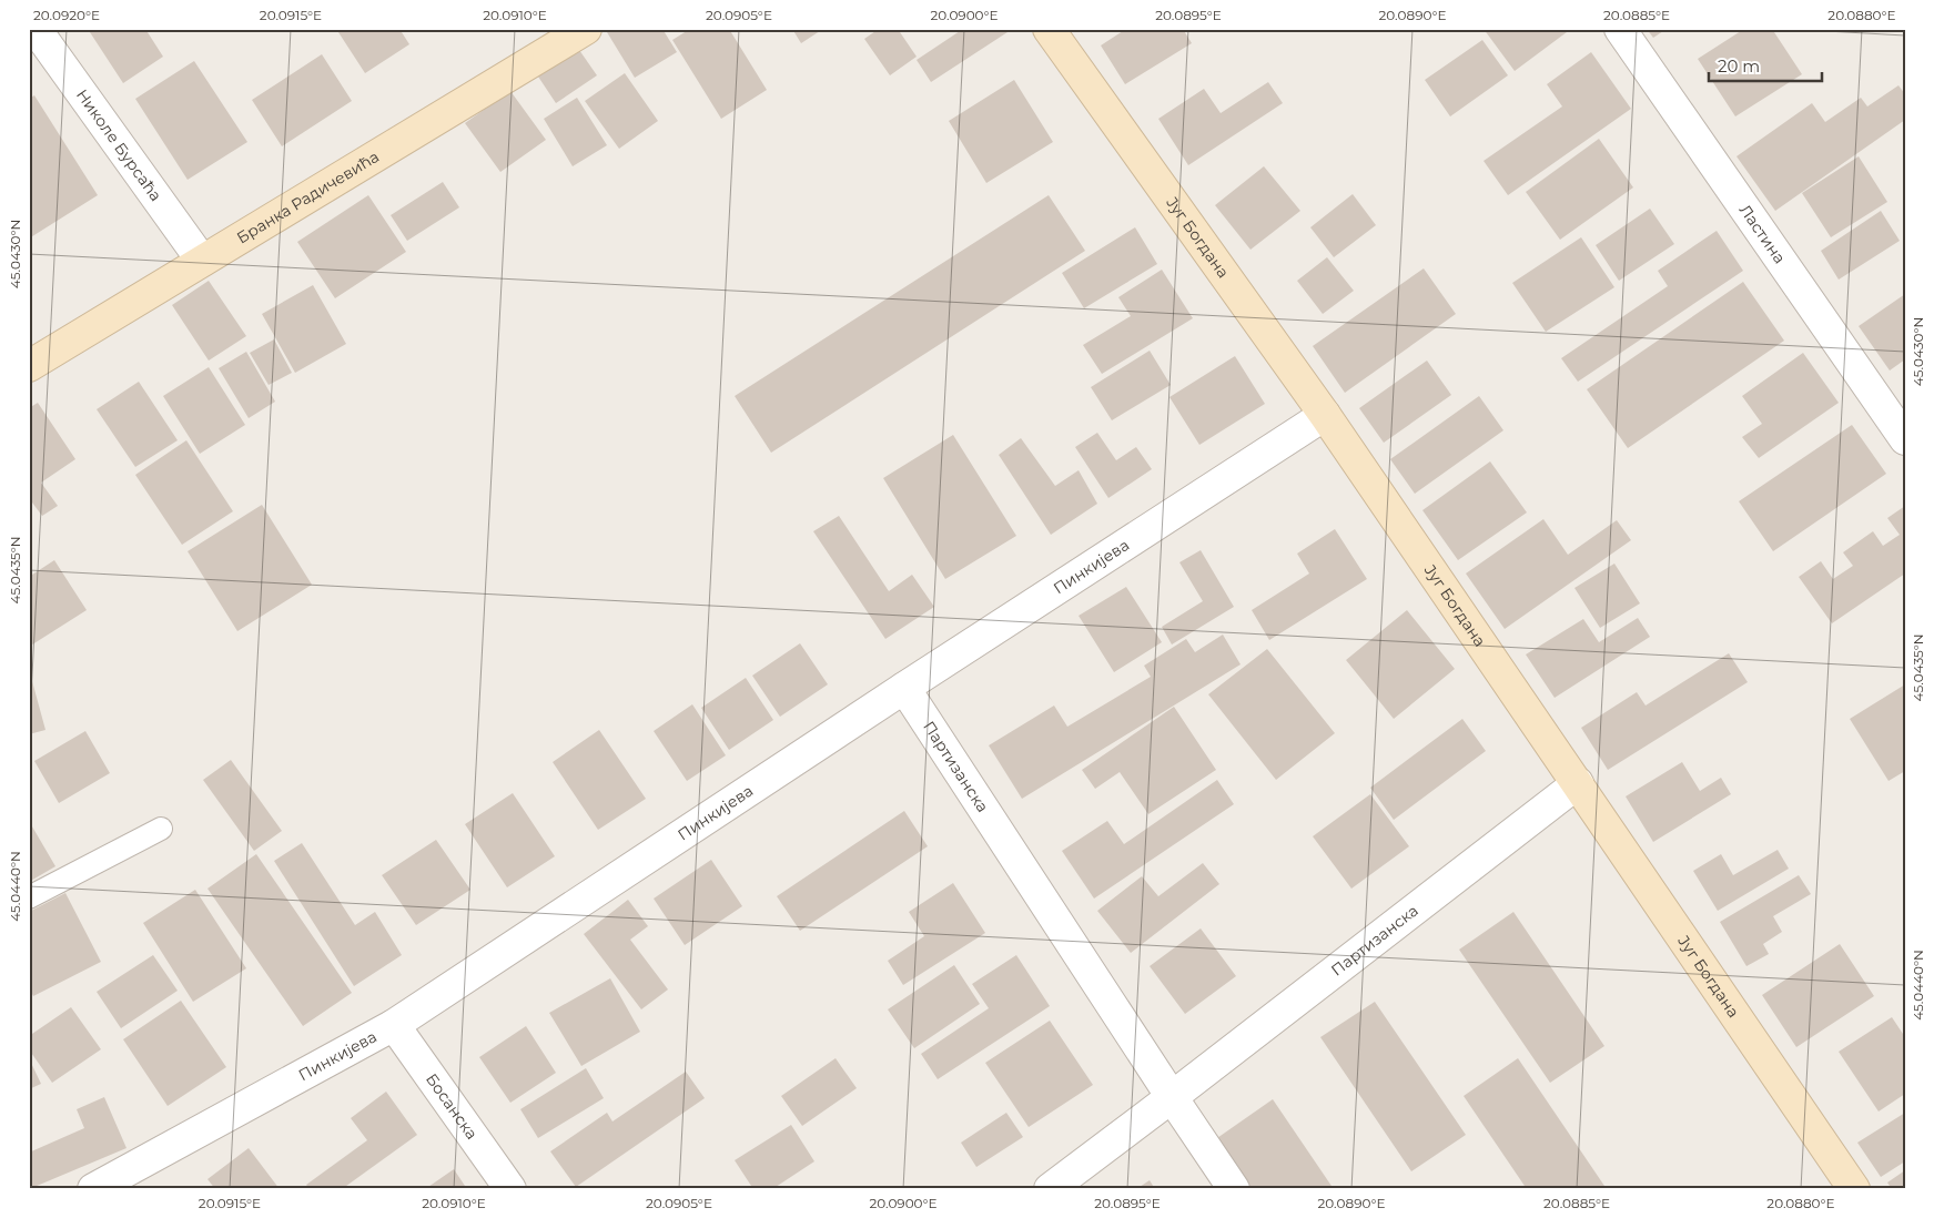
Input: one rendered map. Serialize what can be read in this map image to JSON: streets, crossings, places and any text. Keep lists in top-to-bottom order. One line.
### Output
{"streets":{"street":["Николе Бурсаћа","Бранка Радичевића","Ластина","Југ Богдана","Пинкијева","Партизанска","Босанска"]},"crossings":[["Николе Бурсаћа","Бранка Радичевића"],["Југ Богдана","Пинкијева"],["Југ Богдана","Партизанска"],["Пинкијева","Партизанска"],["Пинкијева","Босанска"]],"scale_bar":"20 m","coordinates":["20.0920°E","20.0915°E","20.0910°E","20.0905°E","20.0900°E","20.0895°E","20.0890°E","20.0885°E","20.0880°E","45.0430°N","45.0435°N","45.0440°N"]}
